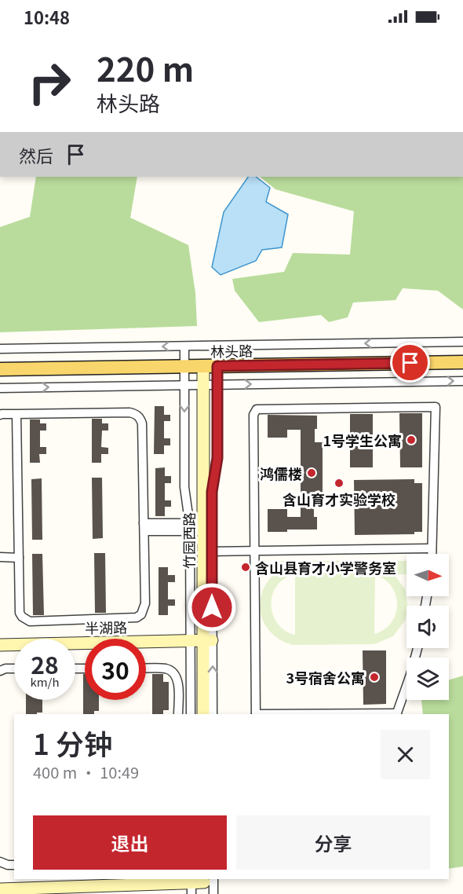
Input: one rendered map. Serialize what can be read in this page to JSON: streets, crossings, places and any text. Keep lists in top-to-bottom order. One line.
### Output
{"streets":{"main road":["林头路"],"street":["竹园西路","半湖路"]},"crossings":[["林头路","竹园西路"],["竹园西路","半湖路"]],"places":["1号学生公寓","鸿儒楼","含山育才实验学校","含山县育才小学警务室","3号宿舍公寓"],"north":"right","page":{"status":"10:48","turn":["220 m","林头路"],"then":"然后","speed":"28 km/h","limit":"30","heading":["1 分钟","400 m · 10:49"],"buttons":["退出","分享"]}}
